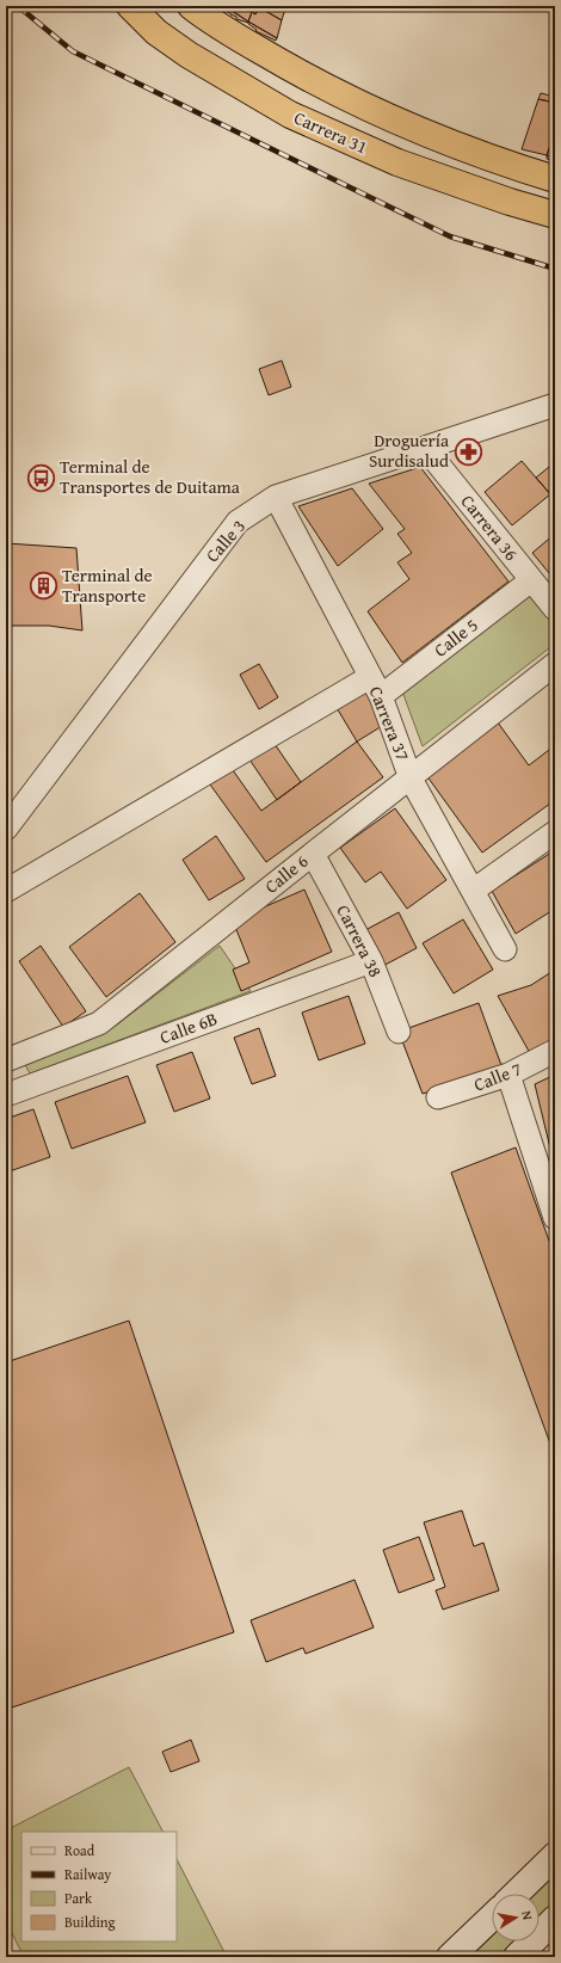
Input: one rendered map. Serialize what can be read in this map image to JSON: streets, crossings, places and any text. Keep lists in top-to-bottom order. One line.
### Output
{"streets":{"highway":["Carrera 31"],"street":["Carrera 36","Calle 3","Calle 5","Carrera 37","Calle 6","Carrera 38","Calle 6B","Calle 7"]},"crossings":[["Carrera 36","Calle 3"],["Carrera 36","Calle 5"],["Calle 3","Carrera 37"],["Calle 5","Carrera 37"],["Carrera 37","Calle 6"],["Calle 6","Carrera 38"],["Carrera 38","Calle 6B"]],"places":{"pharmacy":["Droguería Surdisalud"],"bus stop":["Terminal de Transportes de Duitama"],"building":["Terminal de Transporte"]},"legend":["Road","Railway","Park","Building"],"north":"right"}
